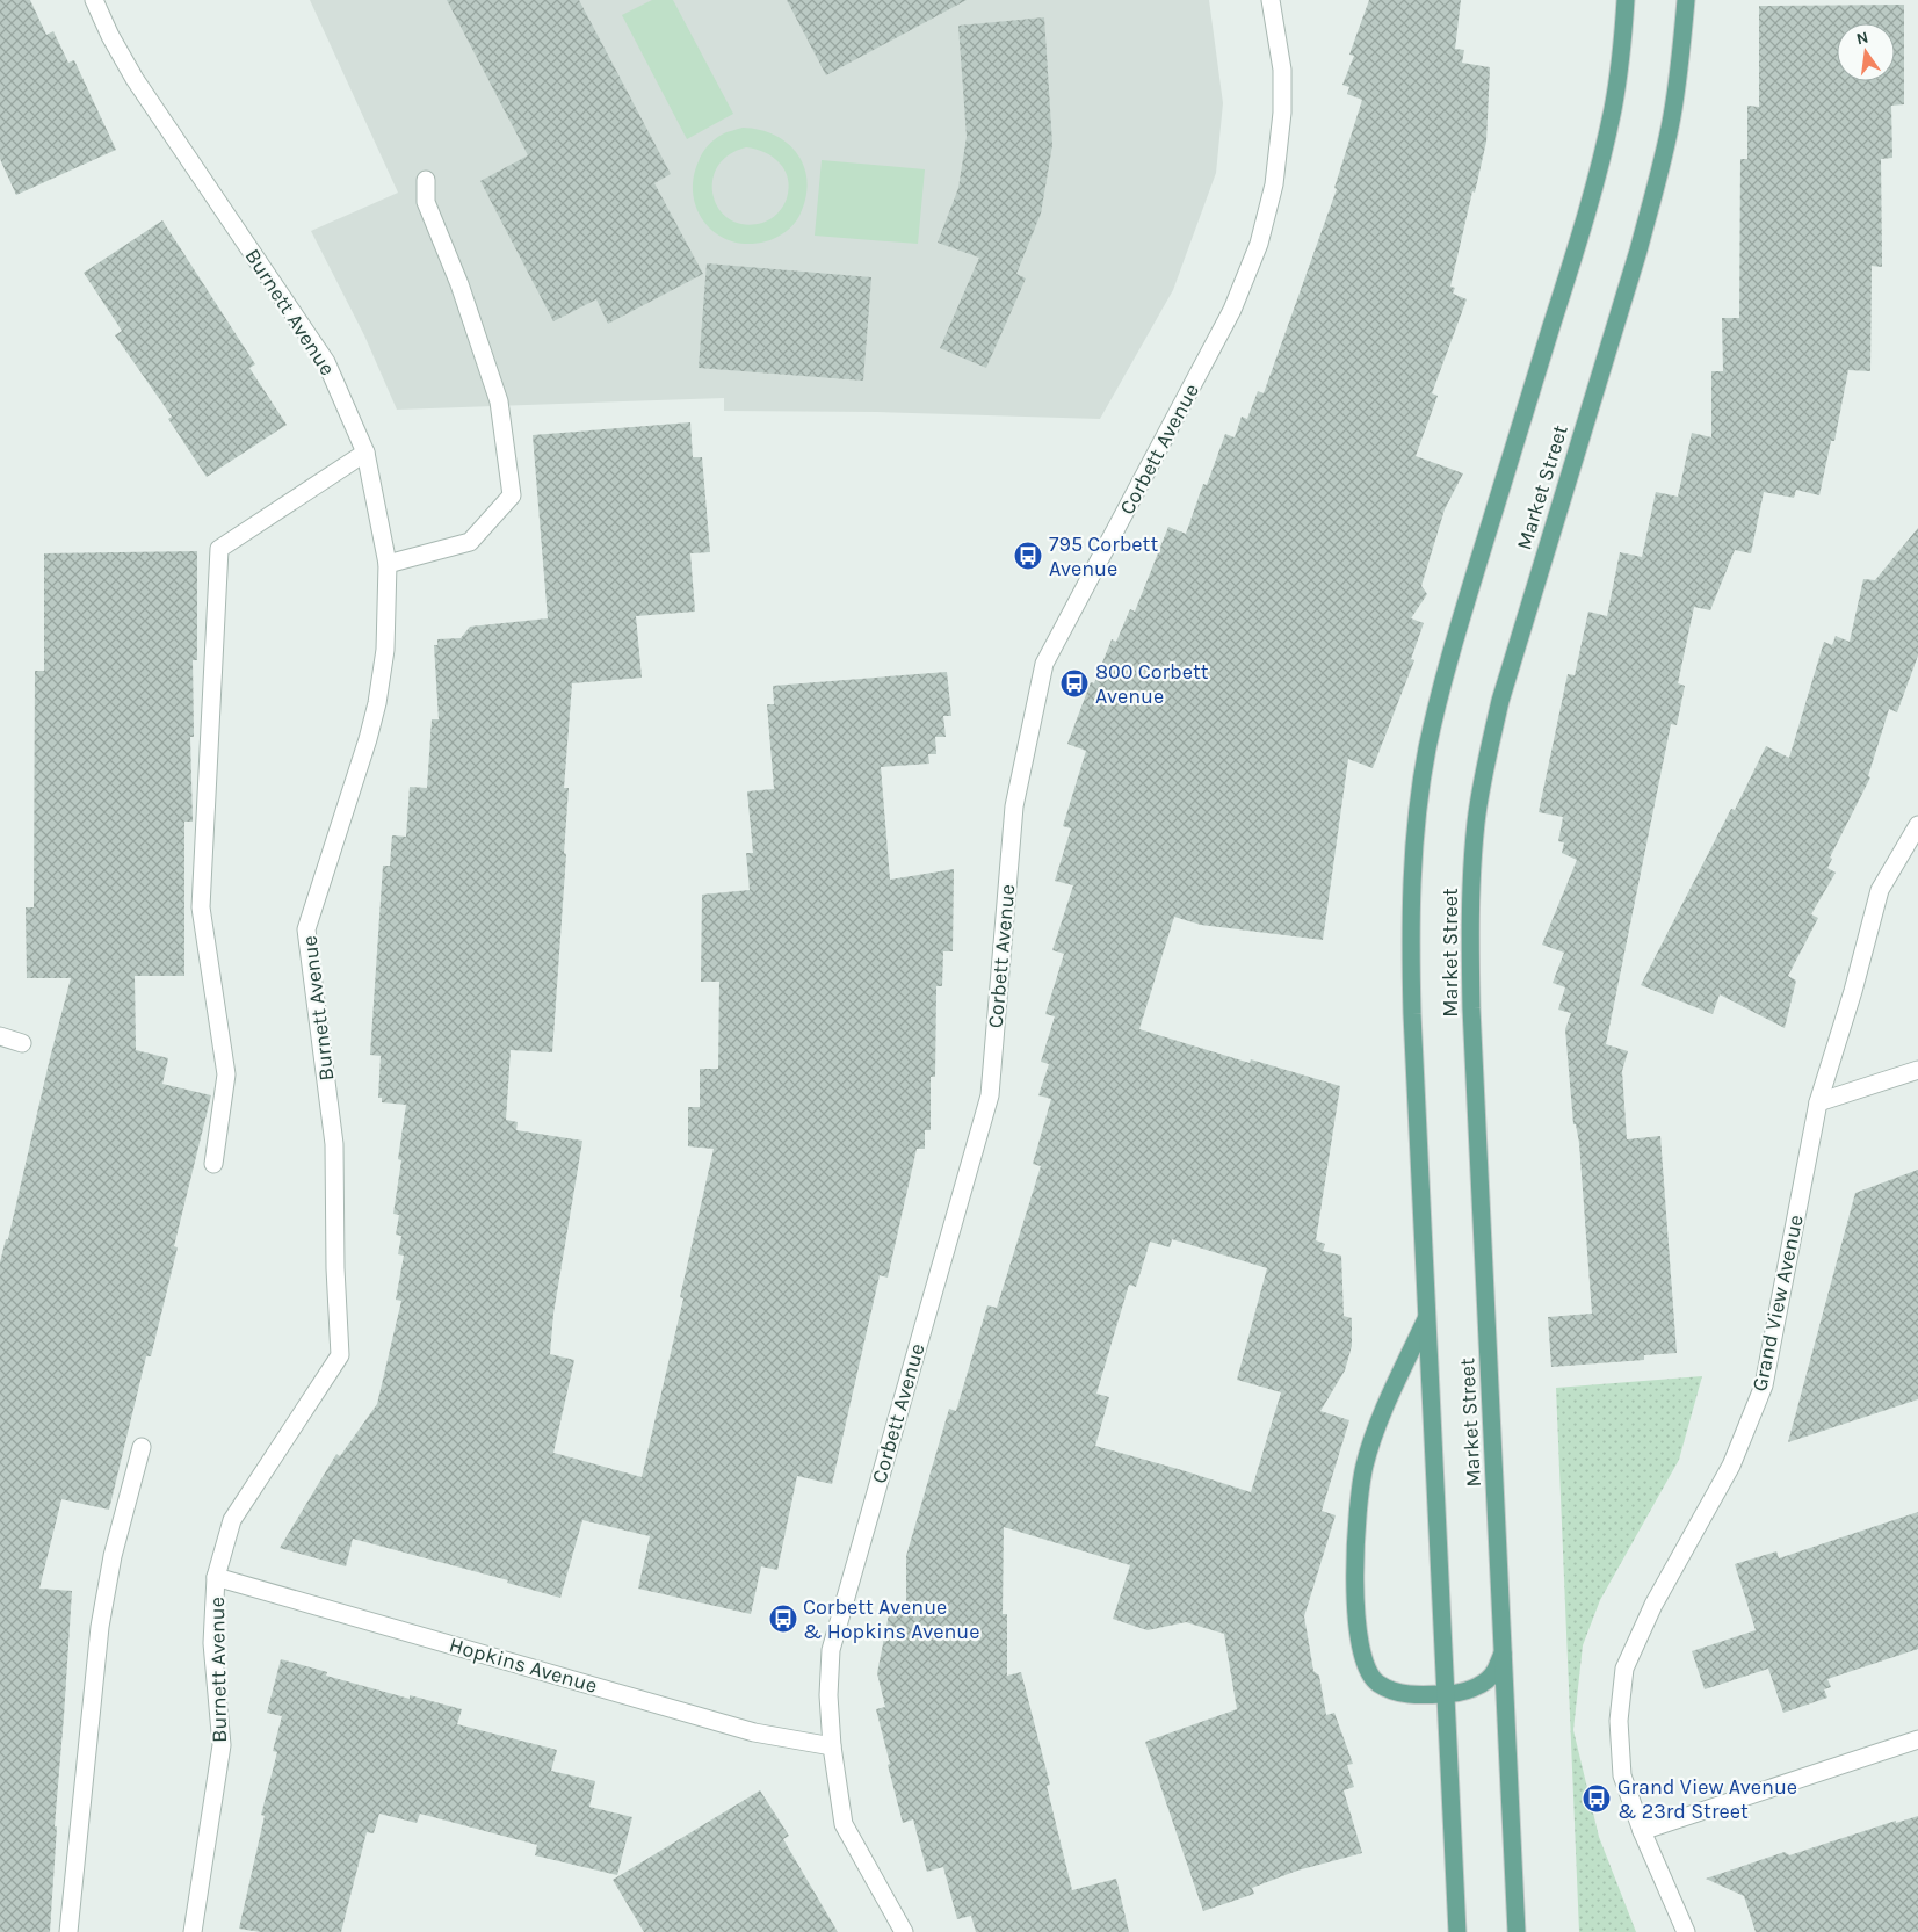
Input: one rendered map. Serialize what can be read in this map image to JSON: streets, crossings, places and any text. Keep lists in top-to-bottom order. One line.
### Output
{"streets":{"main road":["Market Street"],"street":["Burnett Avenue","Corbett Avenue","Grand View Avenue","Hopkins Avenue"]},"crossings":[["Burnett Avenue","Hopkins Avenue"],["Corbett Avenue","Hopkins Avenue"]],"places":{"bus stop":["795 Corbett Avenue","800 Corbett Avenue","Corbett Avenue & Hopkins Avenue","Grand View Avenue & 23rd Street"]},"north":"top"}
